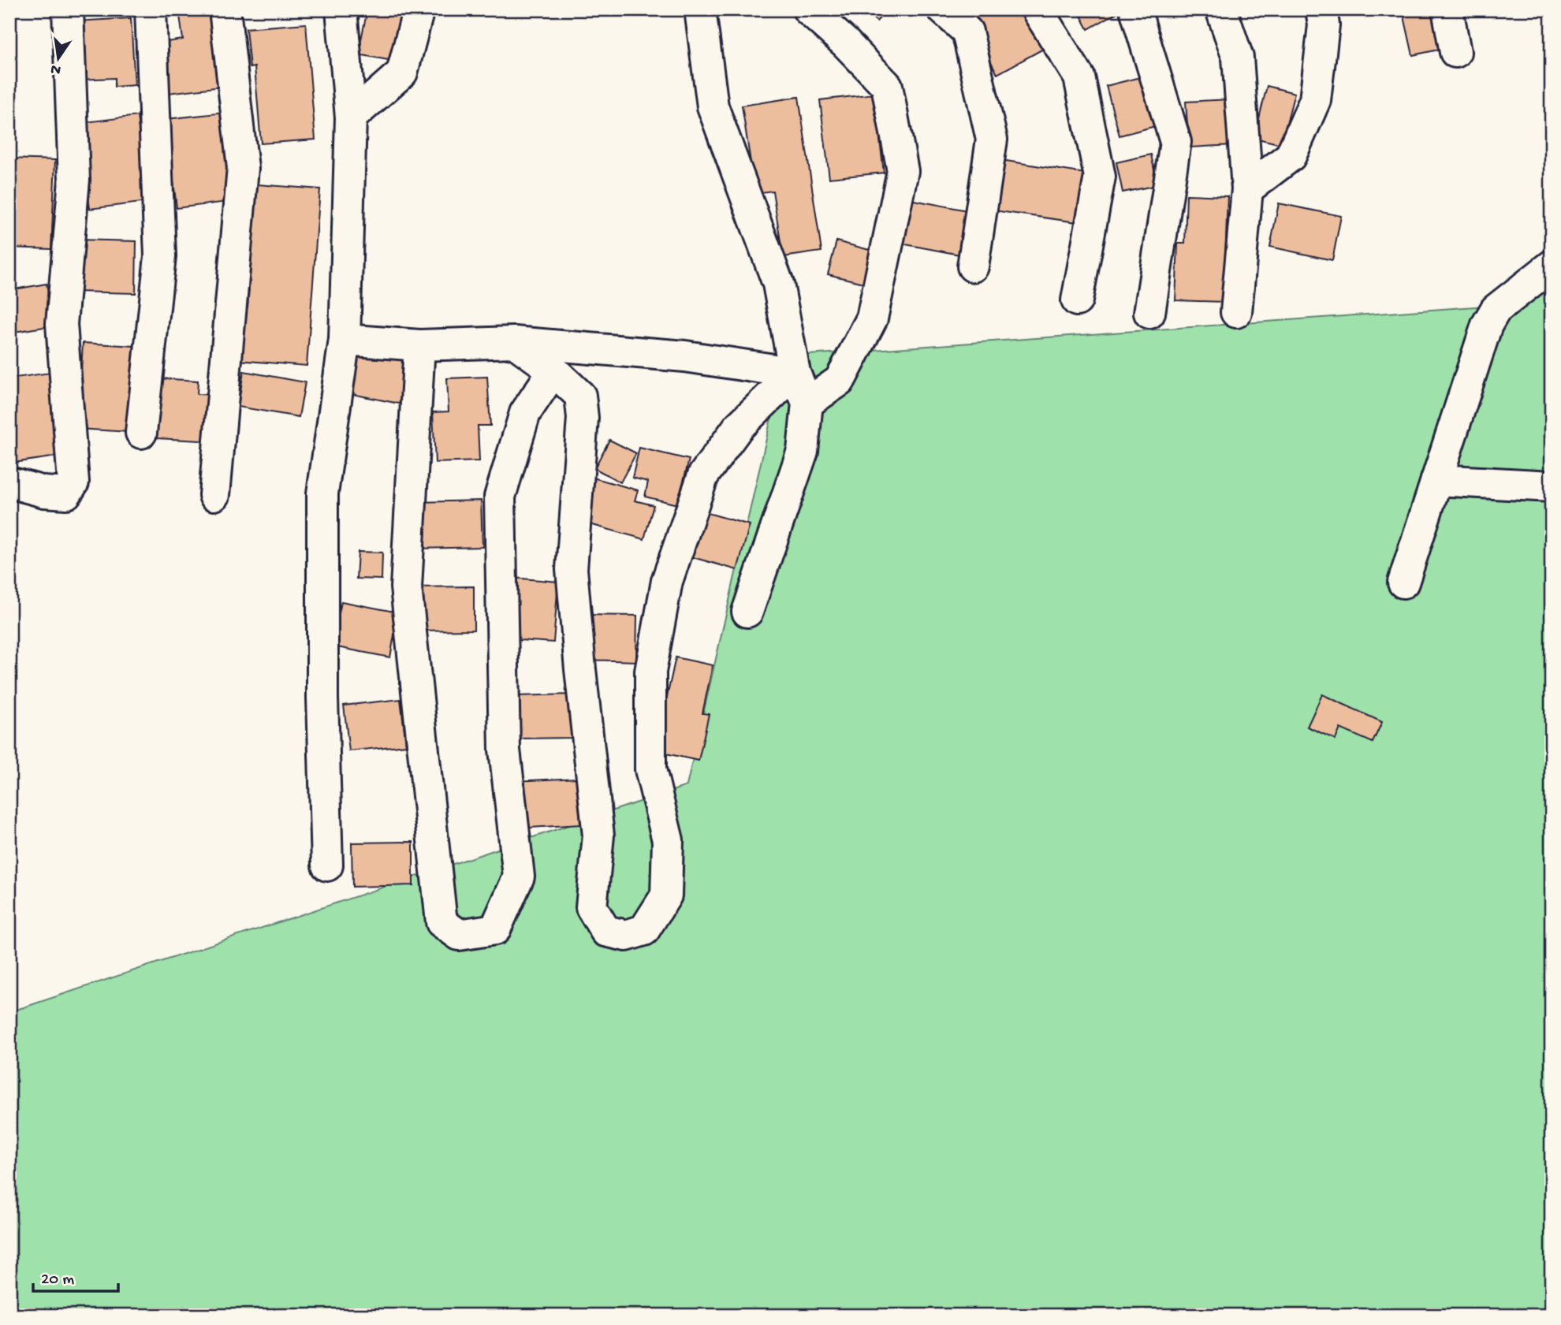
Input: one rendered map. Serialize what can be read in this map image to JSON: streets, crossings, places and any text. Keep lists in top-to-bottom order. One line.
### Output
{"scale_bar":"20 m","north":"bottom"}
